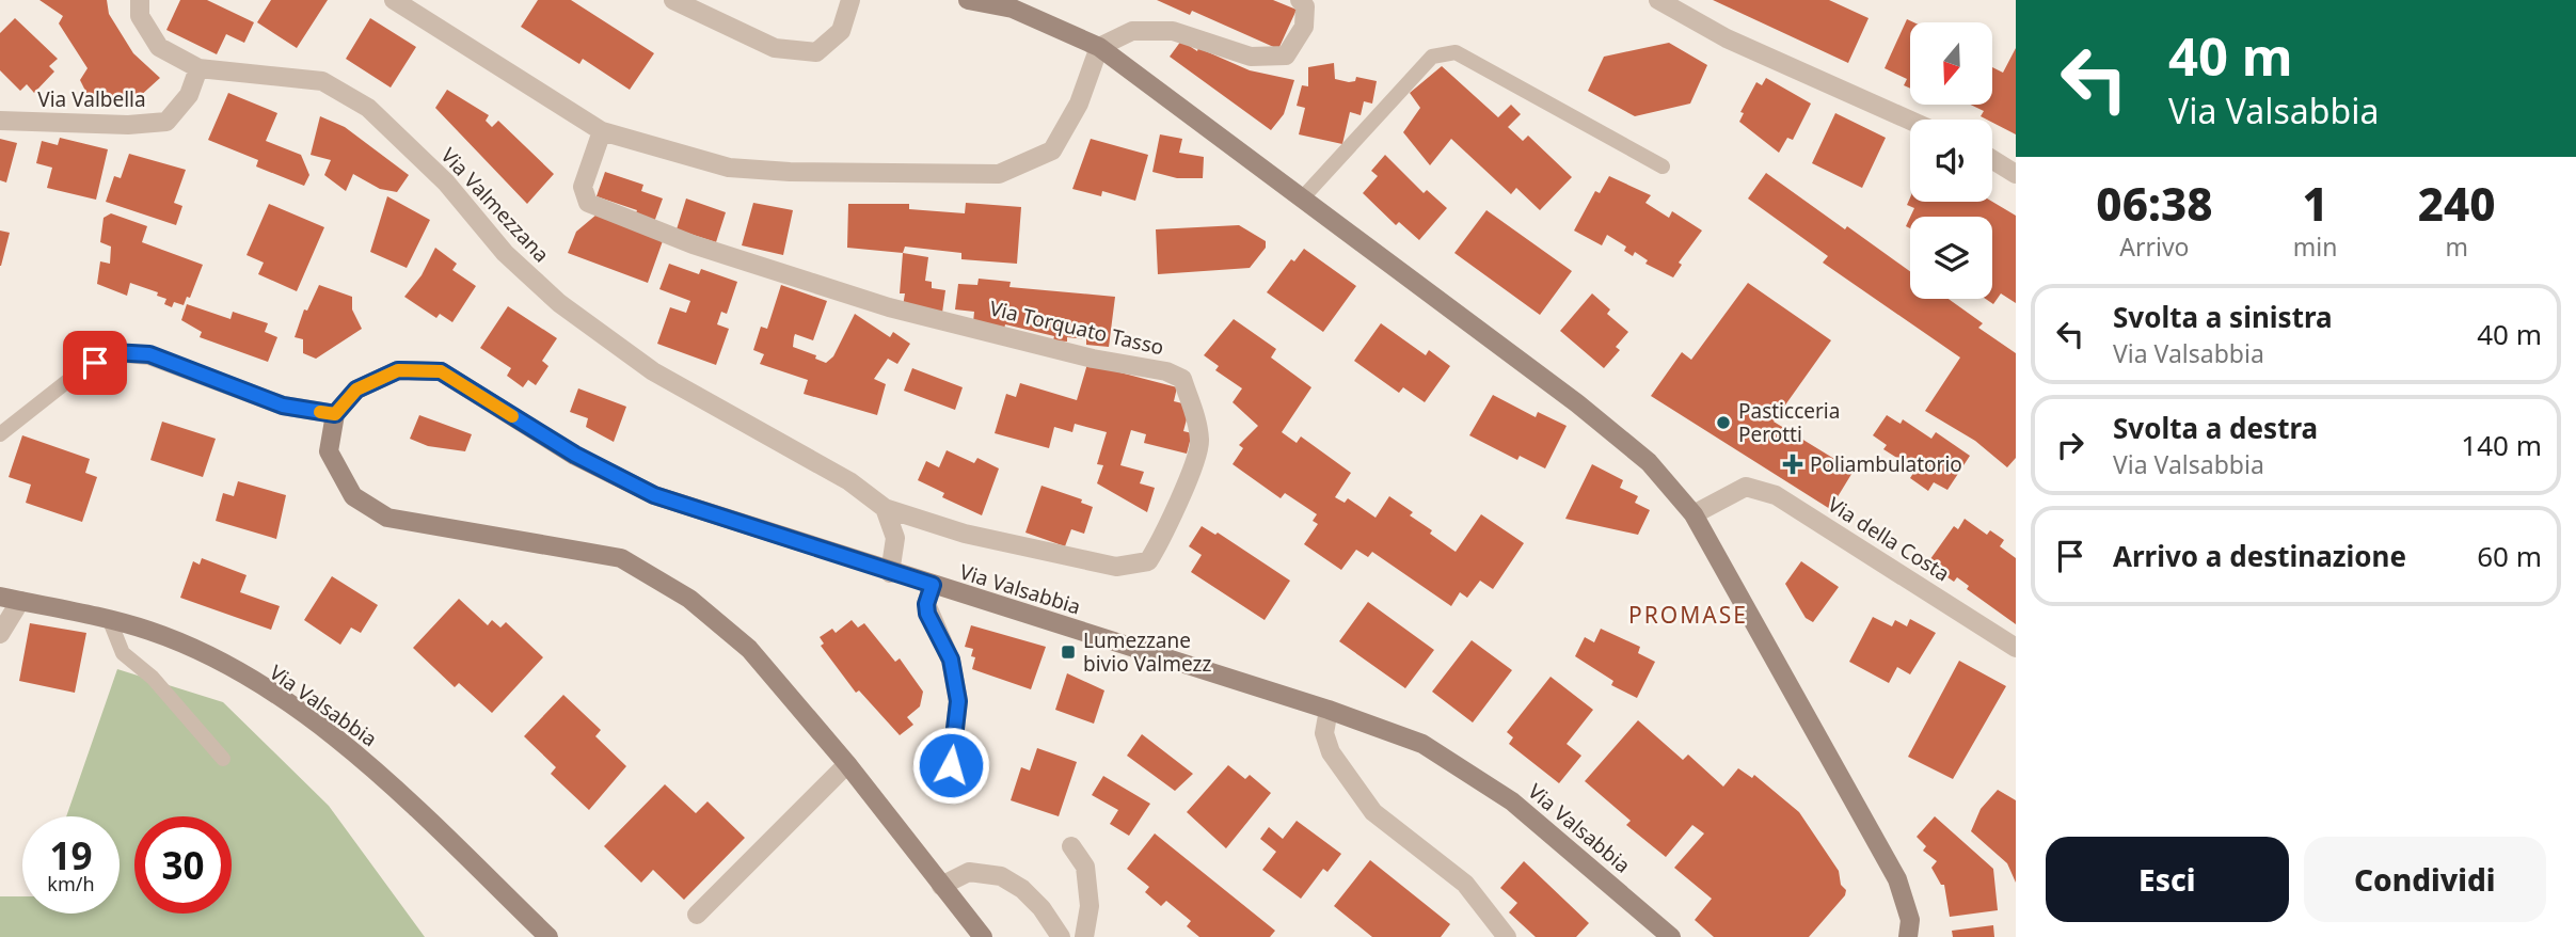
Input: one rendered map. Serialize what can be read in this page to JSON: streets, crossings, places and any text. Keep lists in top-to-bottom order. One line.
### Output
{"streets":{"main road":["Via Valsabbia"],"street":["Via Valbella","Via Valmezzana","Via Torquato Tasso","Via della Costa"]},"crossings":[["Via Valbella","Via Valmezzana"],["Via Valmezzana","Via Torquato Tasso"]],"districts":["PROMASE"],"places":{"other":["Pasticceria Perotti"],"health":["Poliambulatorio"],"transit":["Lumezzane bivio Valmezz"]},"north":"bottom","page":{"turn":["40 m","Via Valsabbia"],"eta":["06:38","Arrivo","1","min","240","m"],"list":[{"name":"Svolta a sinistra","note":"Via Valsabbia","value":"40 m"},{"name":"Svolta a destra","note":"Via Valsabbia","value":"140 m"},{"name":"Arrivo a destinazione","value":"60 m"}],"speed":"19 km/h","limit":"30","buttons":["Esci","Condividi"]}}
